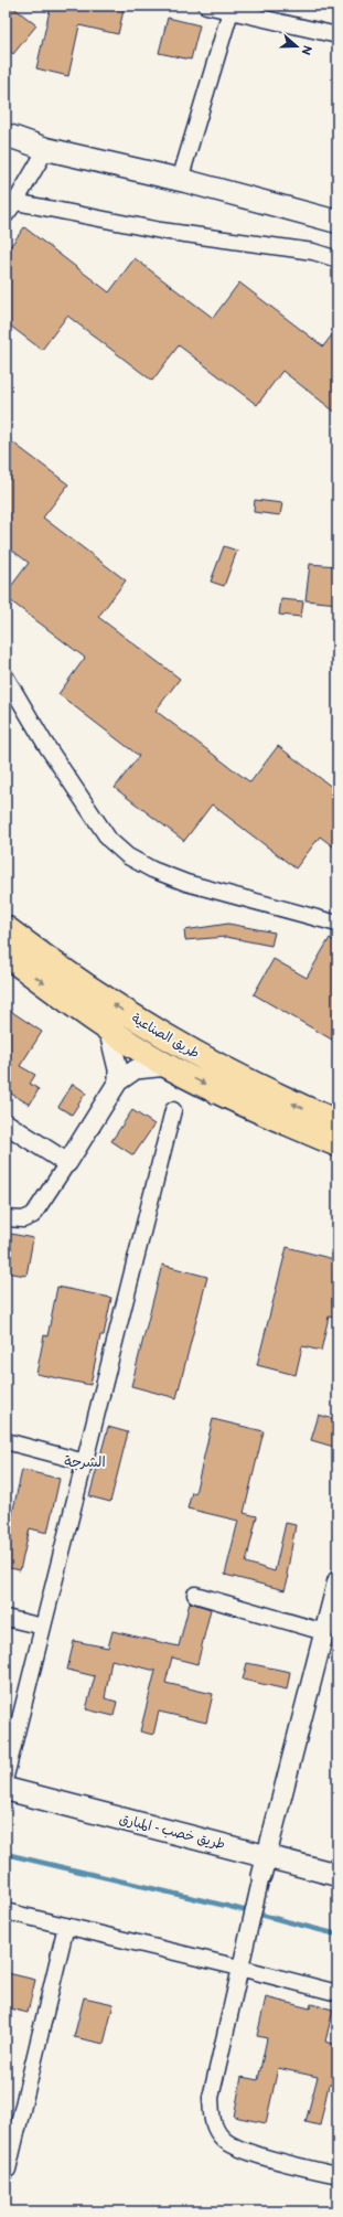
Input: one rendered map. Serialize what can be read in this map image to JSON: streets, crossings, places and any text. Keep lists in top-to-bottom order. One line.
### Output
{"streets":{"highway":["طريق الصناعية"],"main road":["طريق خصب - المبارق"]},"districts":["الشرجة"],"north":"right"}
